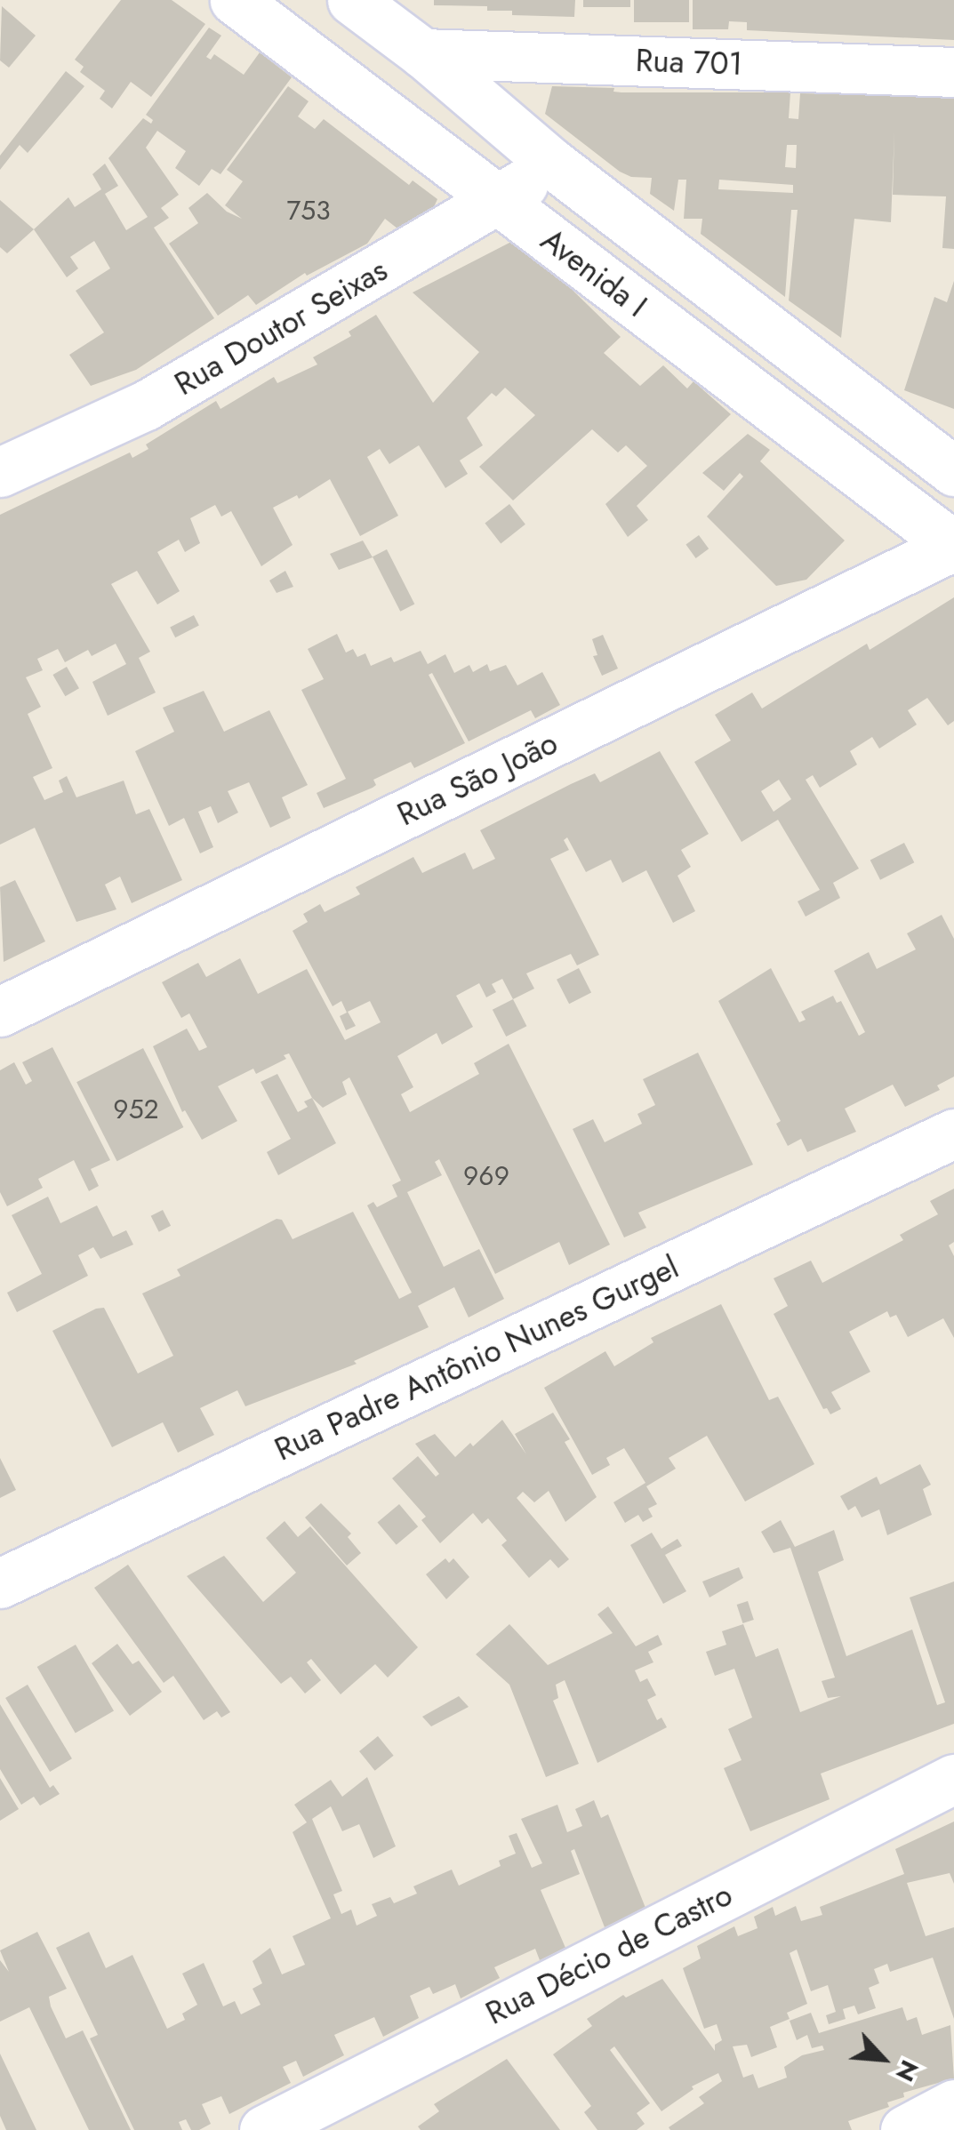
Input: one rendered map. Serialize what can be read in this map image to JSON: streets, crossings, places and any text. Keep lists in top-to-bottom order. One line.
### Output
{"streets":{"street":["Rua 701","Avenida I","Rua Doutor Seixas","Rua São João","Rua Padre Antônio Nunes Gurgel","Rua Décio de Castro"]},"crossings":[["Rua 701","Avenida I"],["Avenida I","Rua Doutor Seixas"],["Avenida I","Rua São João"]],"house_numbers":["753","952","969"],"north":"bottom right"}
